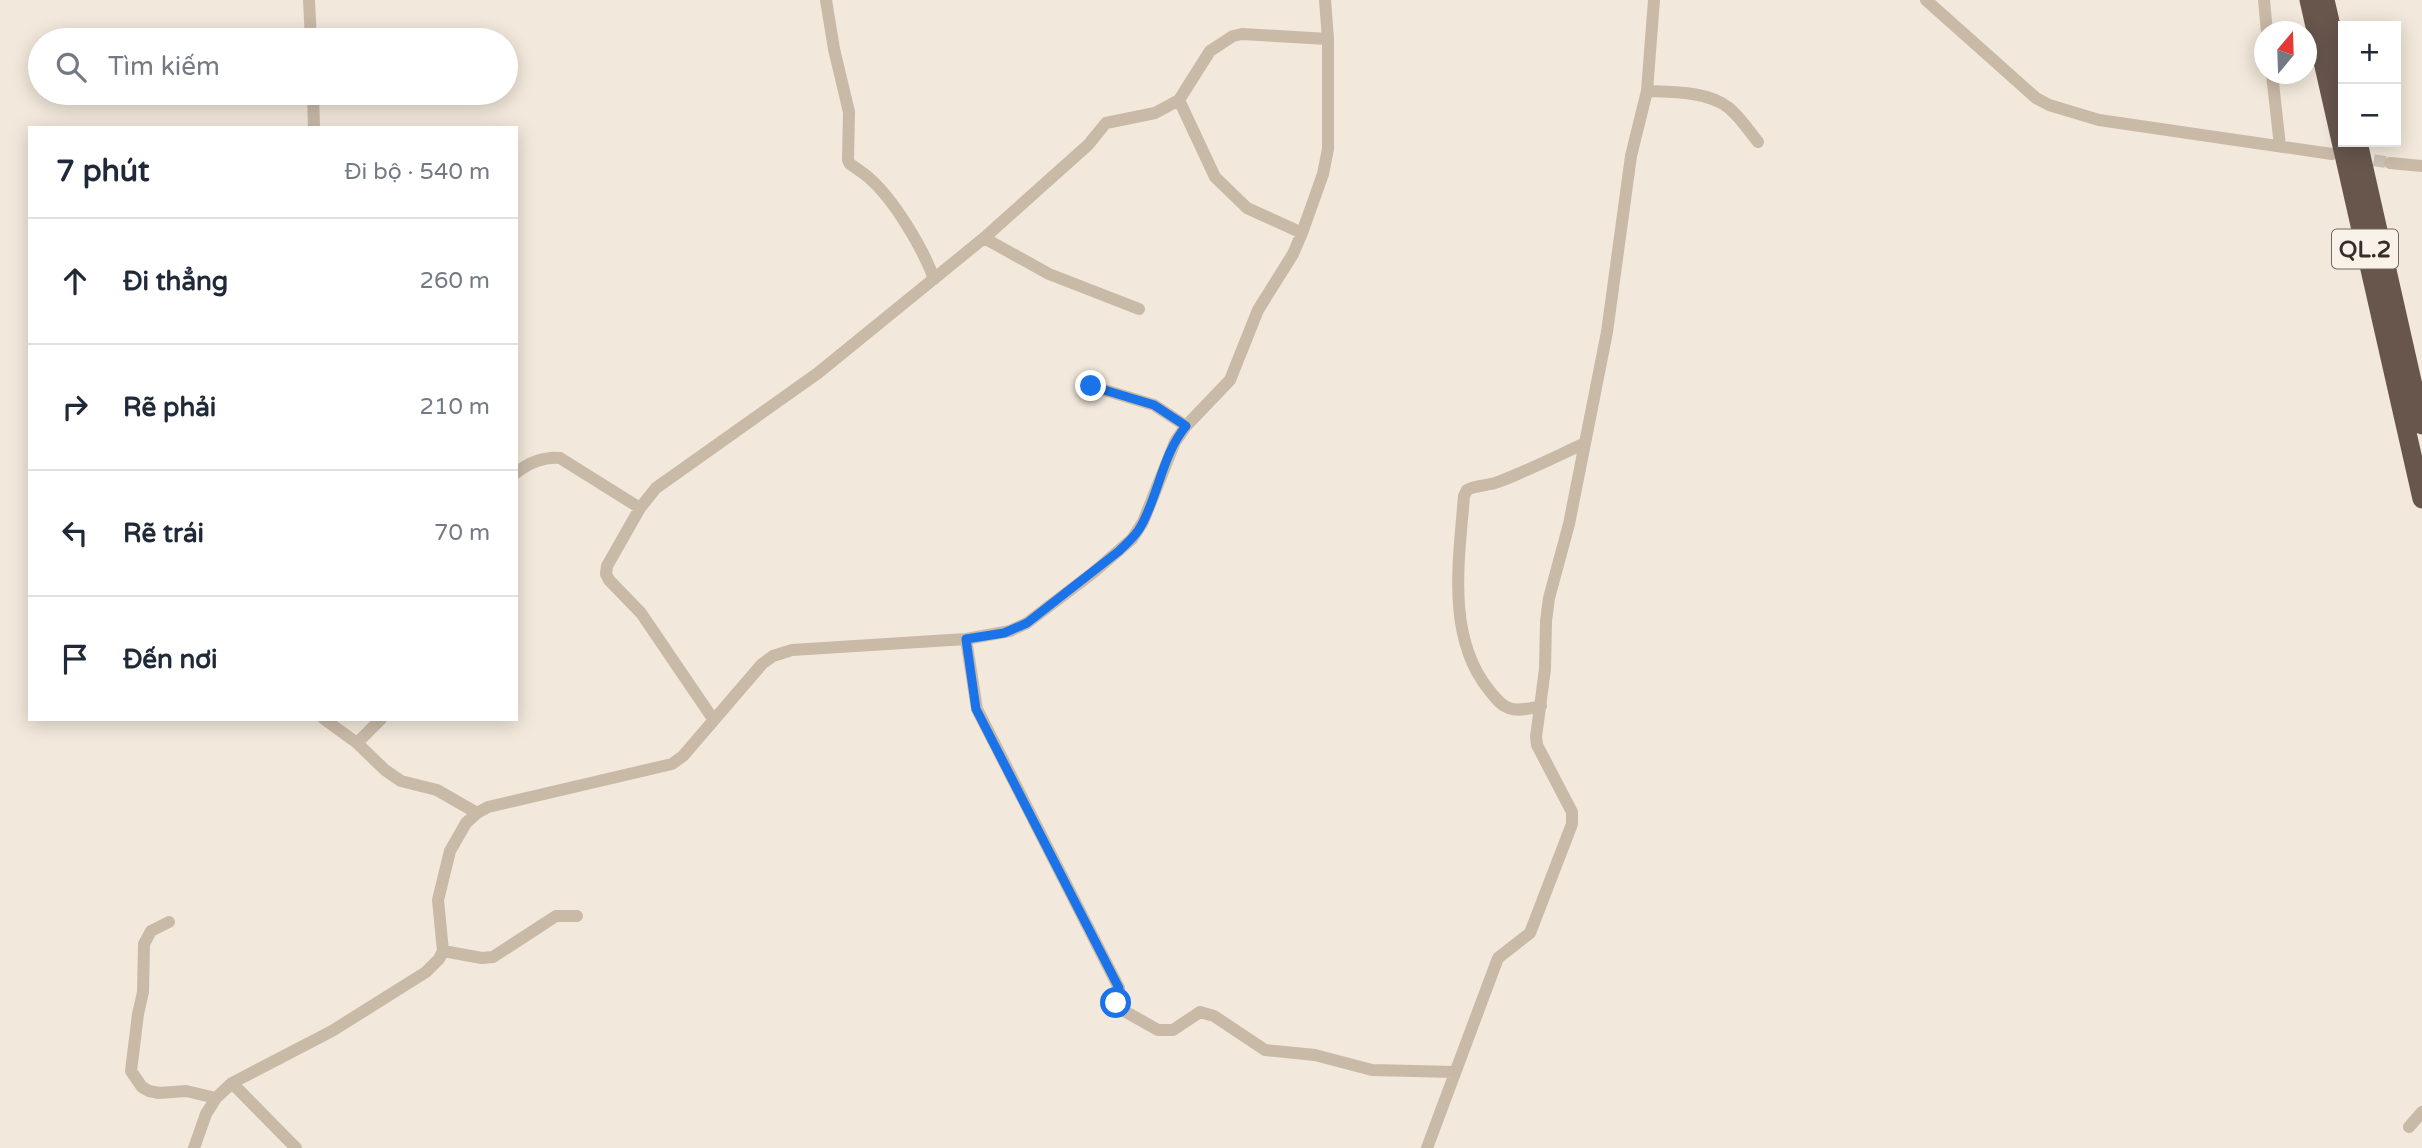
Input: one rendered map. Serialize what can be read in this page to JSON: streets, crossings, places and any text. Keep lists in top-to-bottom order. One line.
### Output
{"streets":{"highway":["QL.2"]},"north":"top","page":{"map_buttons":["+","−"],"search":"Tìm kiếm","heading":["7 phút","Đi bộ · 540 m"],"list":[["Đi thẳng","260 m"],["Rẽ phải","210 m"],["Rẽ trái","70 m"],"Đến nơi"]}}
